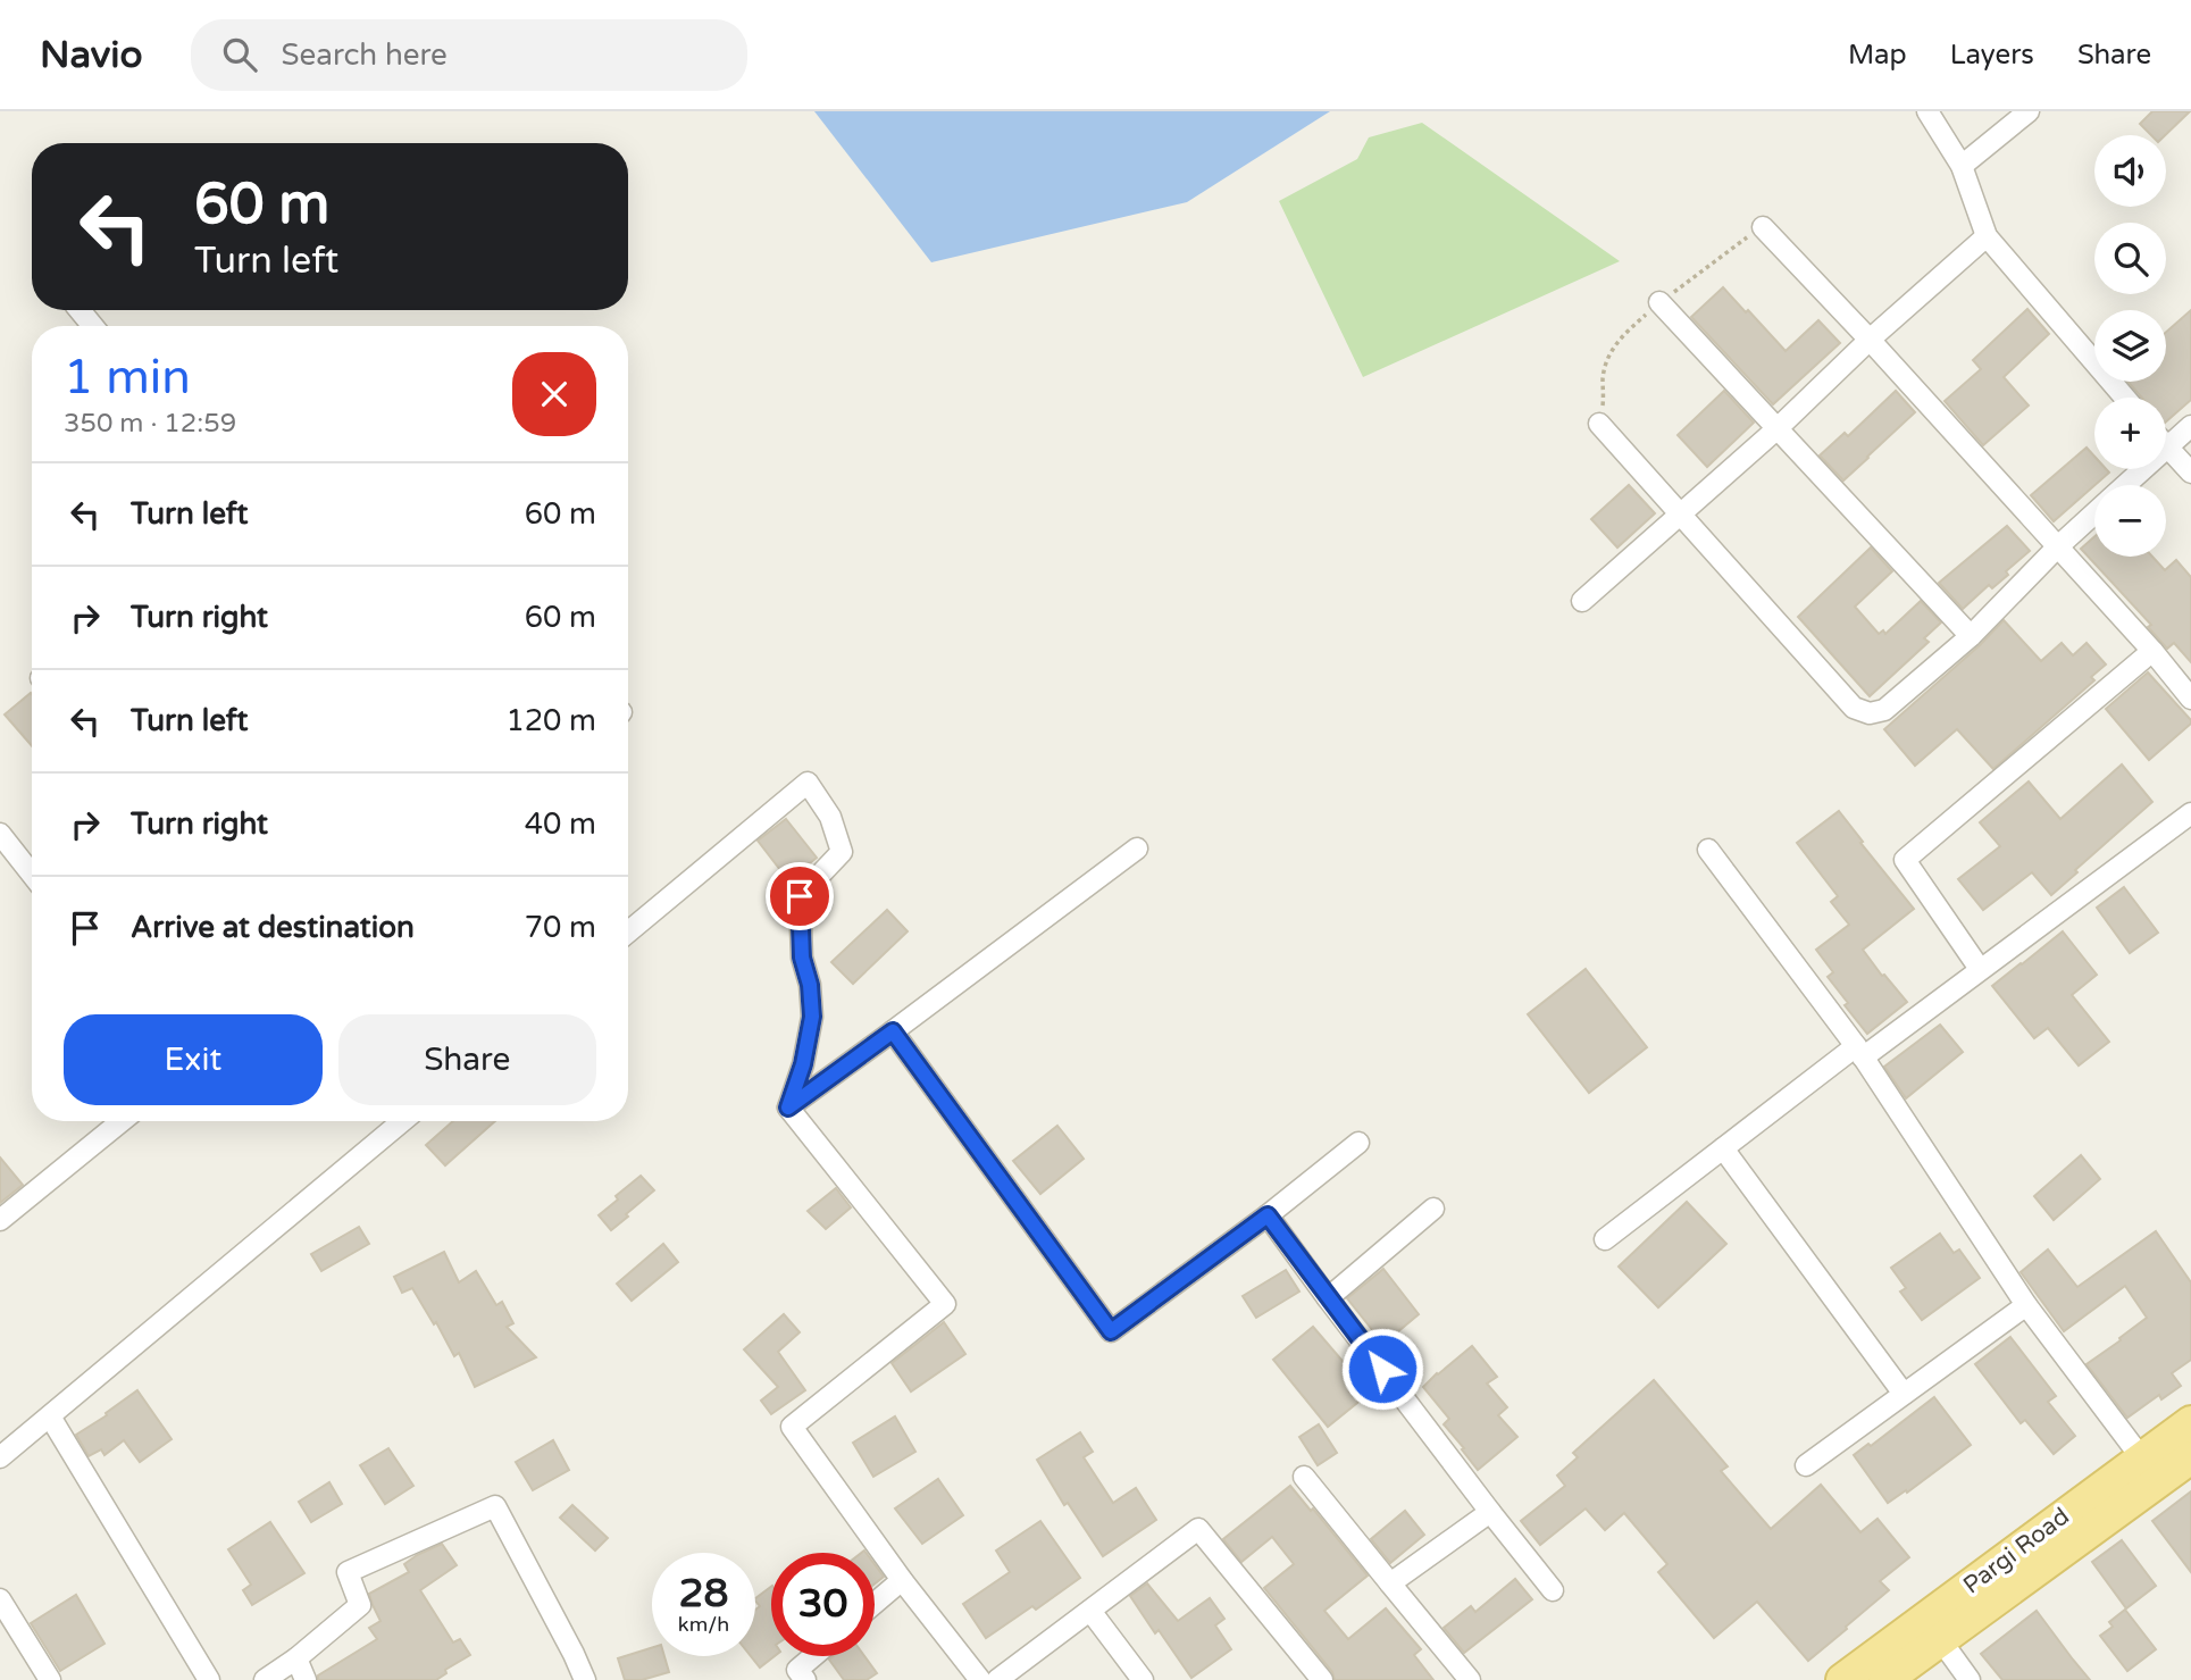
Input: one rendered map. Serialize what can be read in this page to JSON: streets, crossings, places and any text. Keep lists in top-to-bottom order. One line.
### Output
{"streets":{"main road":["Pargi Road"]},"page":{"header":"Navio","search":"Search here","nav":["Map","Layers","Share"],"map_buttons":["+","−"],"turn":["60 m","Turn left"],"heading":["1 min","350 m · 12:59"],"list":[{"name":"Turn left","value":"60 m"},{"name":"Turn right","value":"60 m"},{"name":"Turn left","value":"120 m"},{"name":"Turn right","value":"40 m"},{"name":"Arrive at destination","value":"70 m"}],"buttons":["Exit","Share"],"speed":"28 km/h","limit":"30"}}
